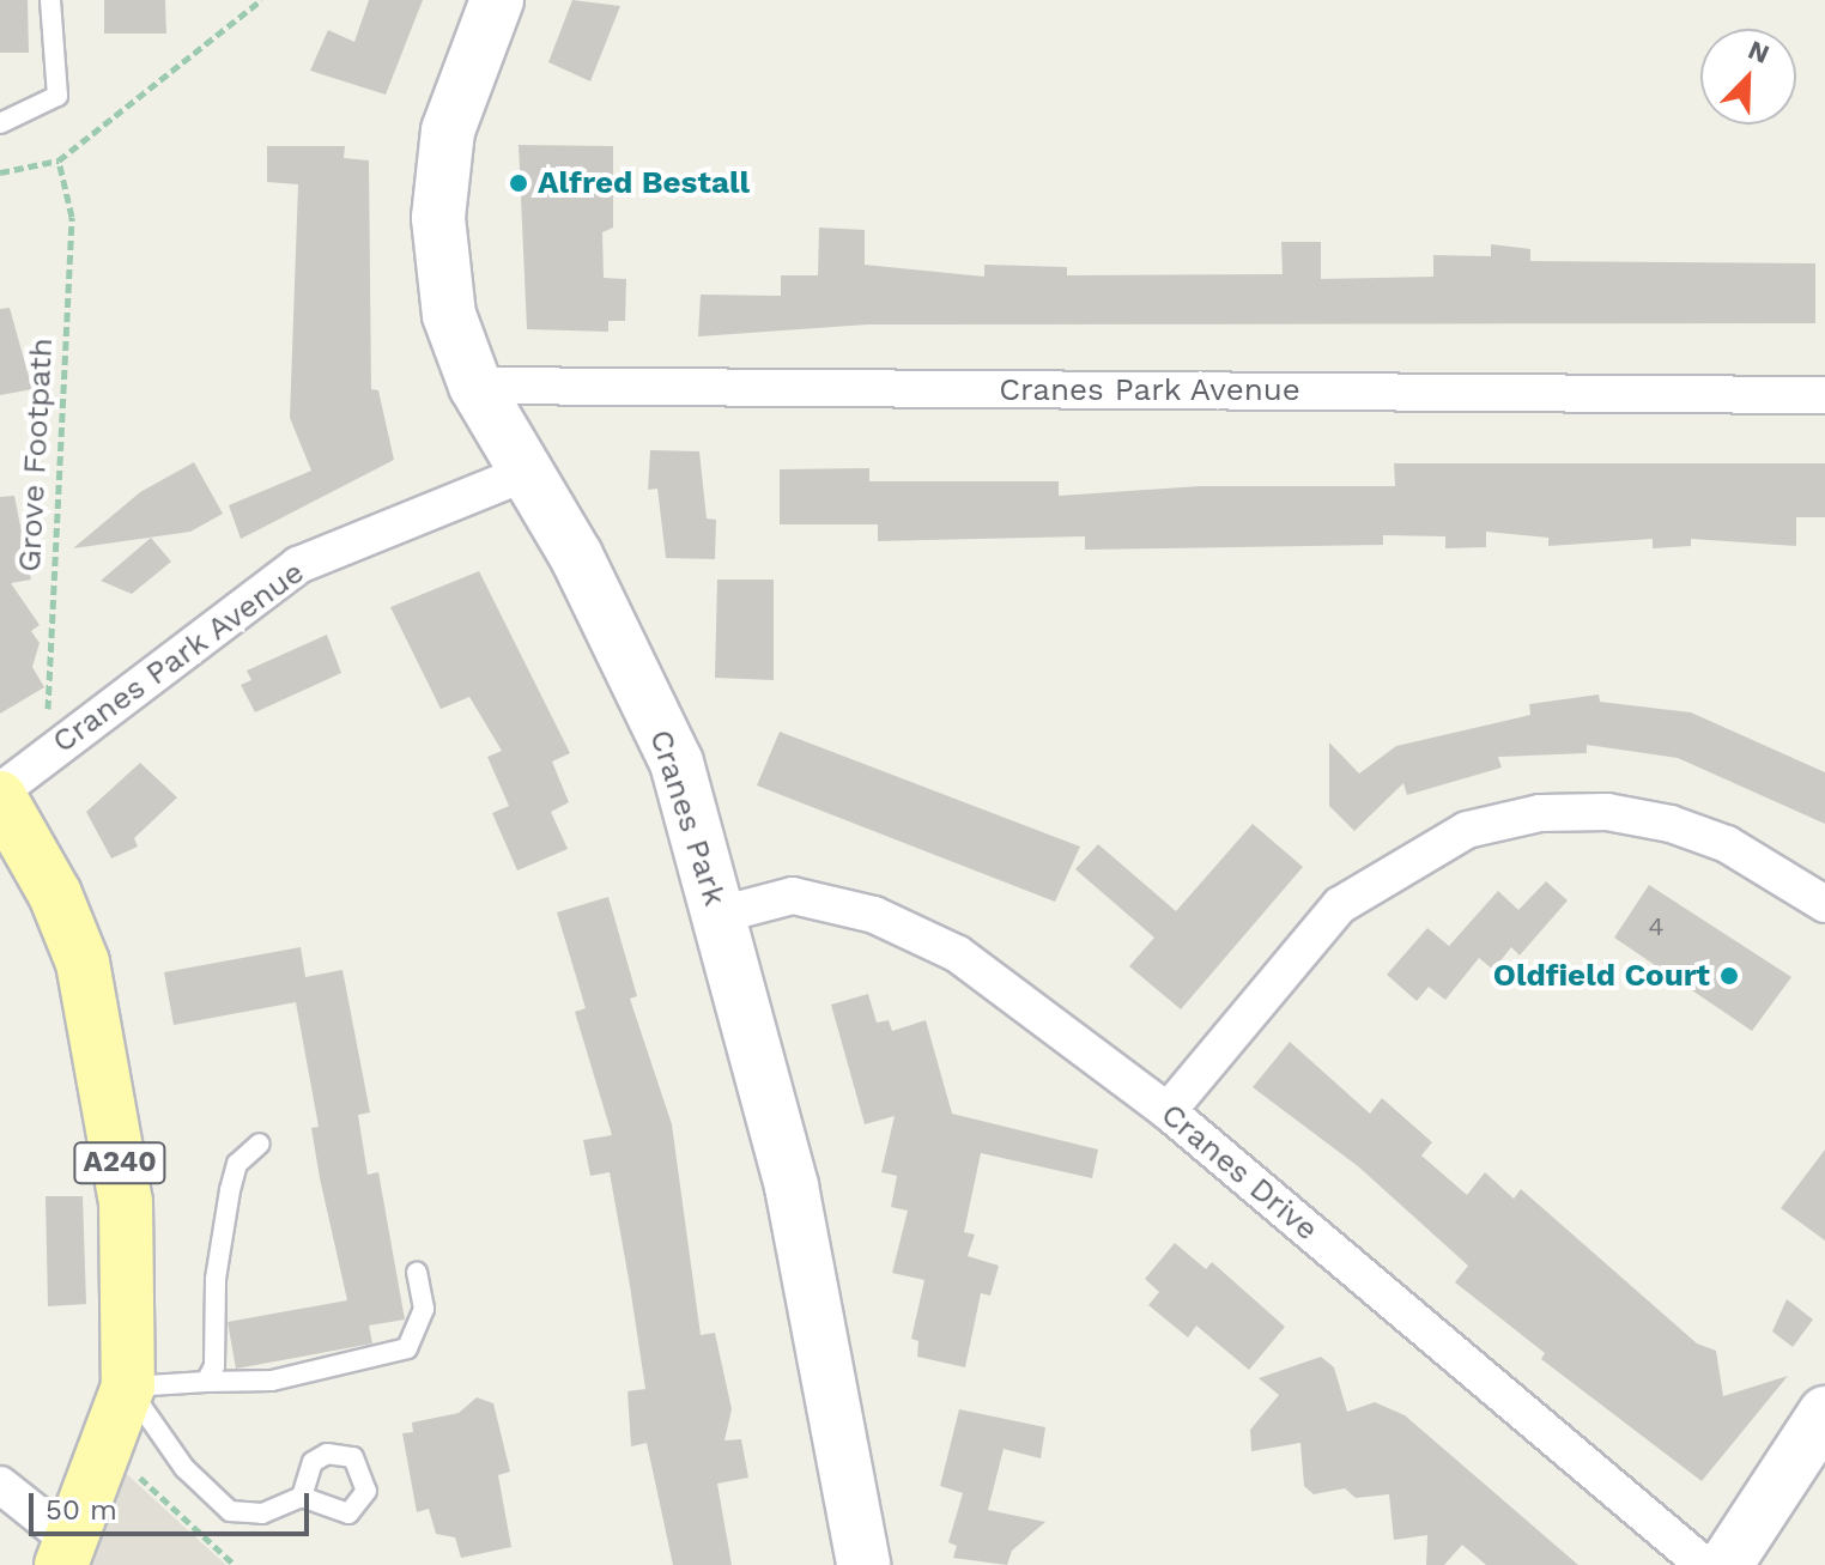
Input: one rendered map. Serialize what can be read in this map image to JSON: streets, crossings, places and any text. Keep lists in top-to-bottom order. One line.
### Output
{"streets":{"main road":["A240"],"street":["Cranes Park Avenue","Cranes Park","Cranes Drive"],"path":["Grove Footpath"]},"crossings":[["Cranes Park Avenue","Grove Footpath"],["Cranes Park Avenue","Cranes Park"],["Cranes Park Avenue","A240"],["Cranes Park","Cranes Drive"]],"places":["Alfred Bestall","Oldfield Court"],"house_numbers":["4"],"scale_bar":"50 m","north":"top right"}
